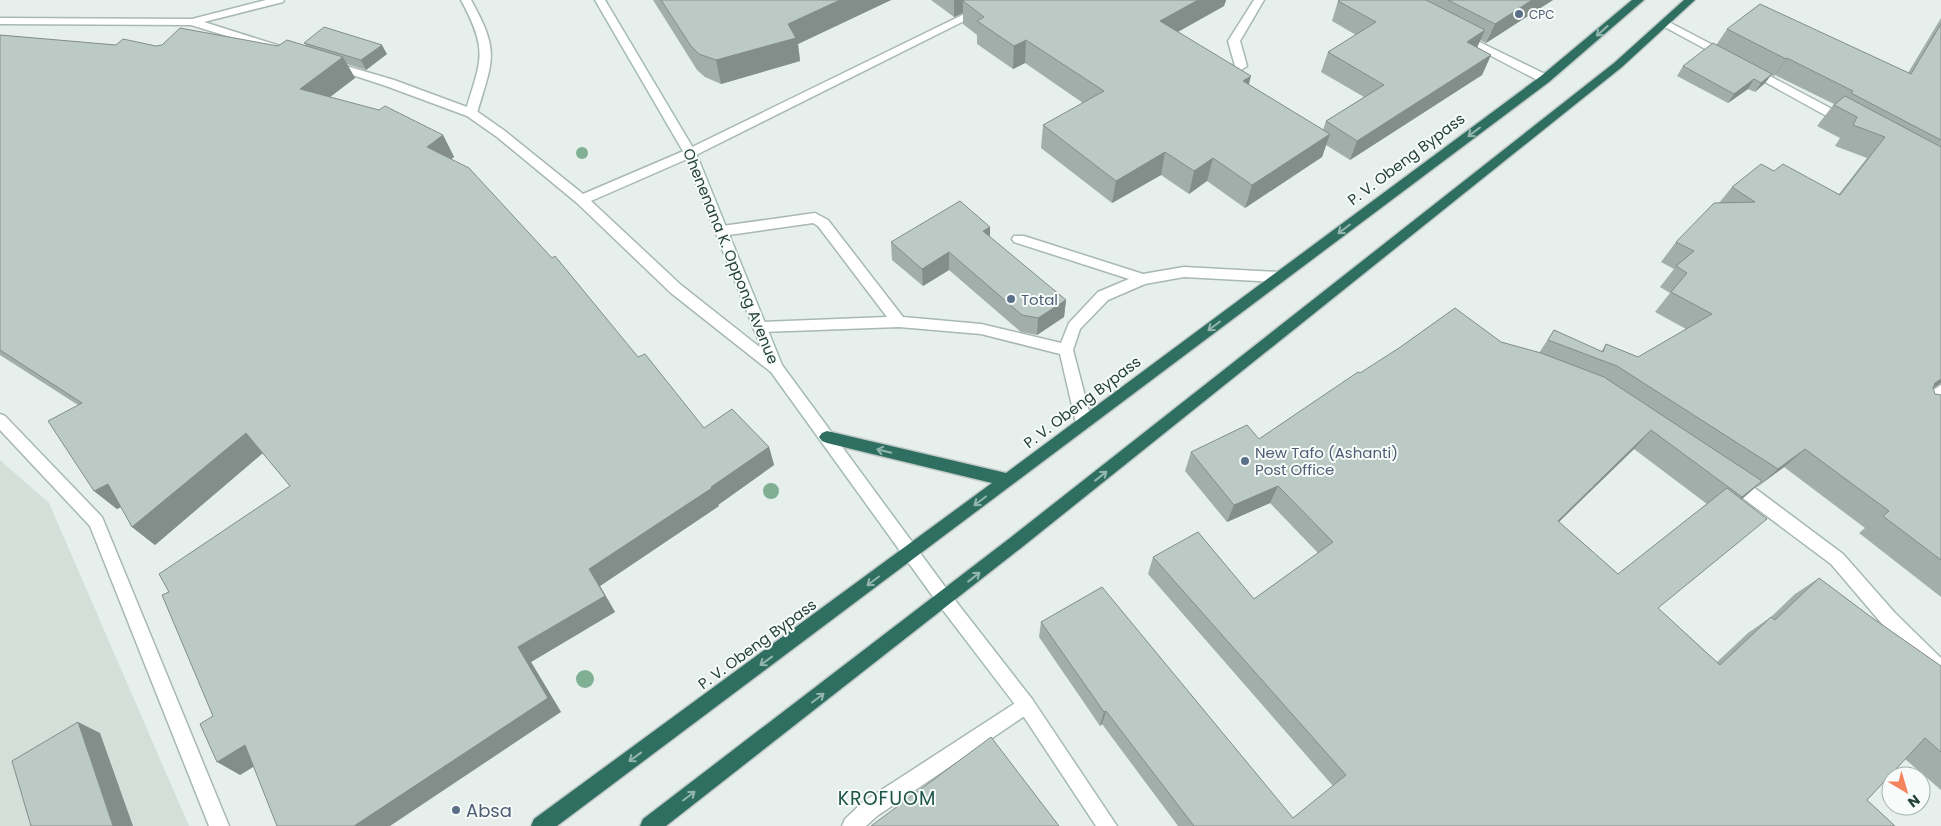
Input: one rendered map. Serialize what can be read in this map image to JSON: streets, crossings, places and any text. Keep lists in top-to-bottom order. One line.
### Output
{"streets":{"highway":["P. V. Obeng Bypass"],"street":["Ohenenana K. Oppong Avenue"]},"crossings":[["P. V. Obeng Bypass","Ohenenana K. Oppong Avenue"]],"districts":["KROFUOM"],"places":["CPC","Total","New Tafo (Ashanti) Post Office","Absa"],"north":"bottom right"}
